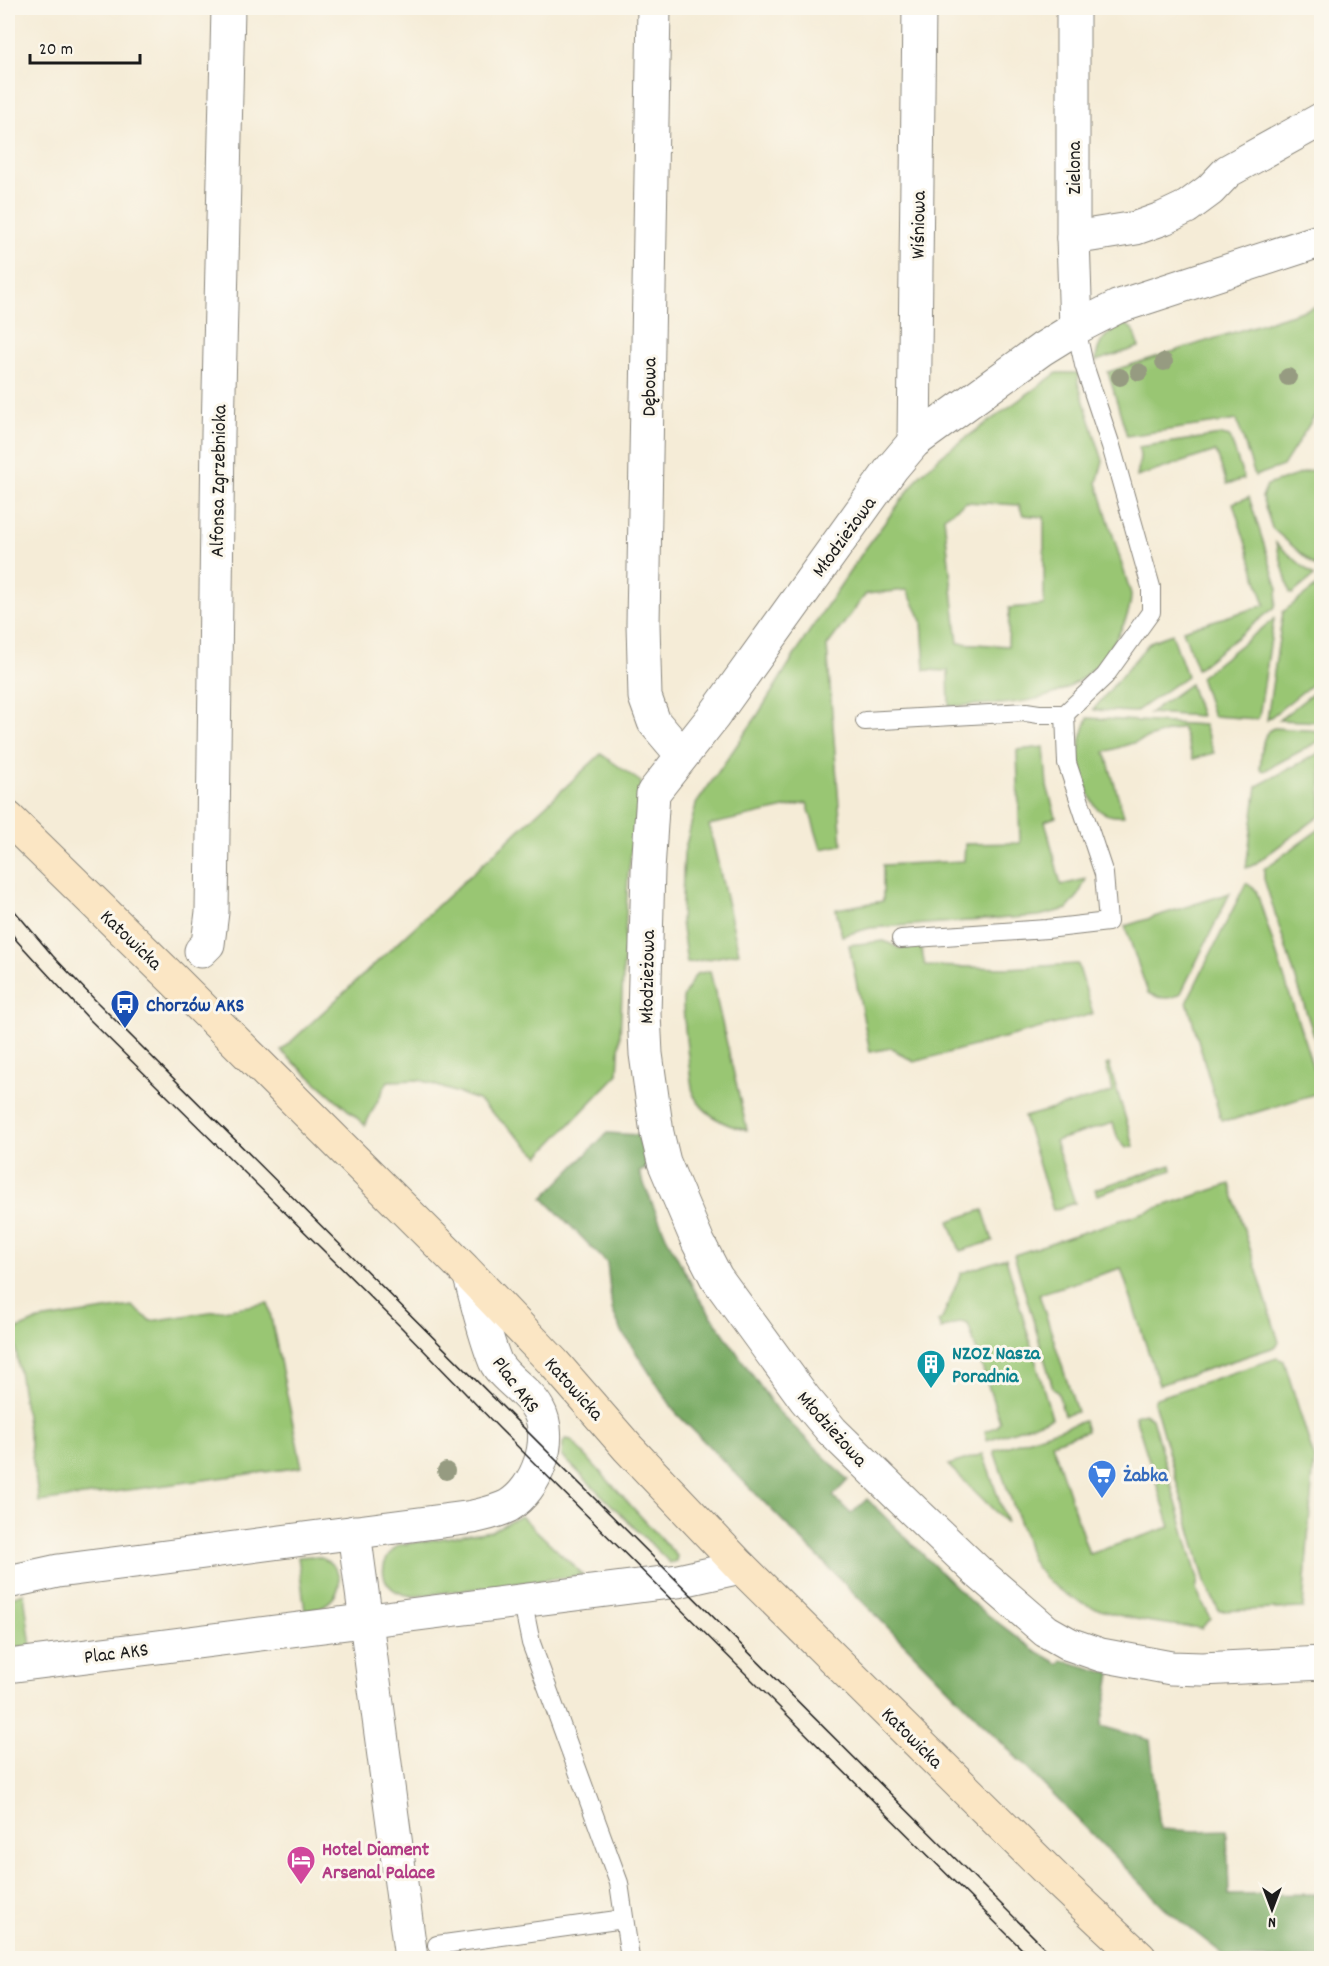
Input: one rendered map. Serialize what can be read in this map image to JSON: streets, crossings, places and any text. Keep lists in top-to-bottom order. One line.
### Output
{"streets":{"street":["Zielona","Wiśniowa","Dębowa","Alfonsa Zgrzebnioka","Młodzieżowa","Katowicka","Plac AKS"]},"crossings":[["Zielona","Młodzieżowa"],["Wiśniowa","Młodzieżowa"],["Dębowa","Młodzieżowa"],["Katowicka","Plac AKS"]],"places":{"bus stop":["Chorzów AKS"],"building":["NZOZ Nasza Poradnia"],"supermarket":["Żabka"],"hotel":["Hotel Diament Arsenal Palace"]},"scale_bar":"20 m","north":"bottom"}
